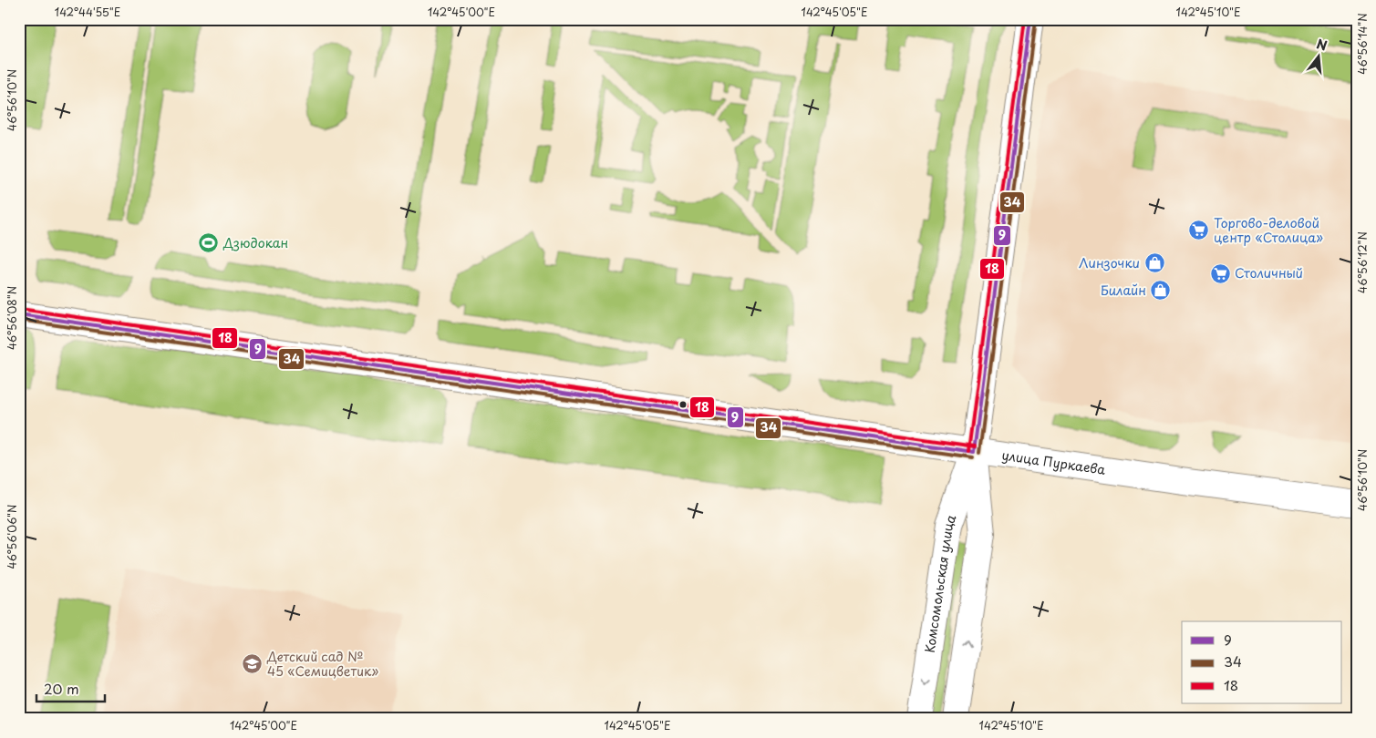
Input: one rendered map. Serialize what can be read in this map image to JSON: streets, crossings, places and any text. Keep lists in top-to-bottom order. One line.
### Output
{"streets":{"main road":["улица Пуркаева","Комсомольская улица"]},"crossings":[["улица Пуркаева","Комсомольская улица"]],"places":{"supermarket":["Торгово-деловой центр «Столица»","Столичный"],"sports":["Дзюдокан"],"shop":["Линзочки","Билайн"],"school or university":["Детский сад № 45 «Семицветик»"]},"lines":["transit line 9","transit line 18","transit line 34"],"legend":["9","34","18"],"scale_bar":"20 m","north":"top","coordinates":["142°44'55\"E","142°45'00\"E","142°45'05\"E","142°45'10\"E","46°56'14\"N","46°56'10\"N","46°56'12\"N","46°56'08\"N","46°56'06\"N"]}
